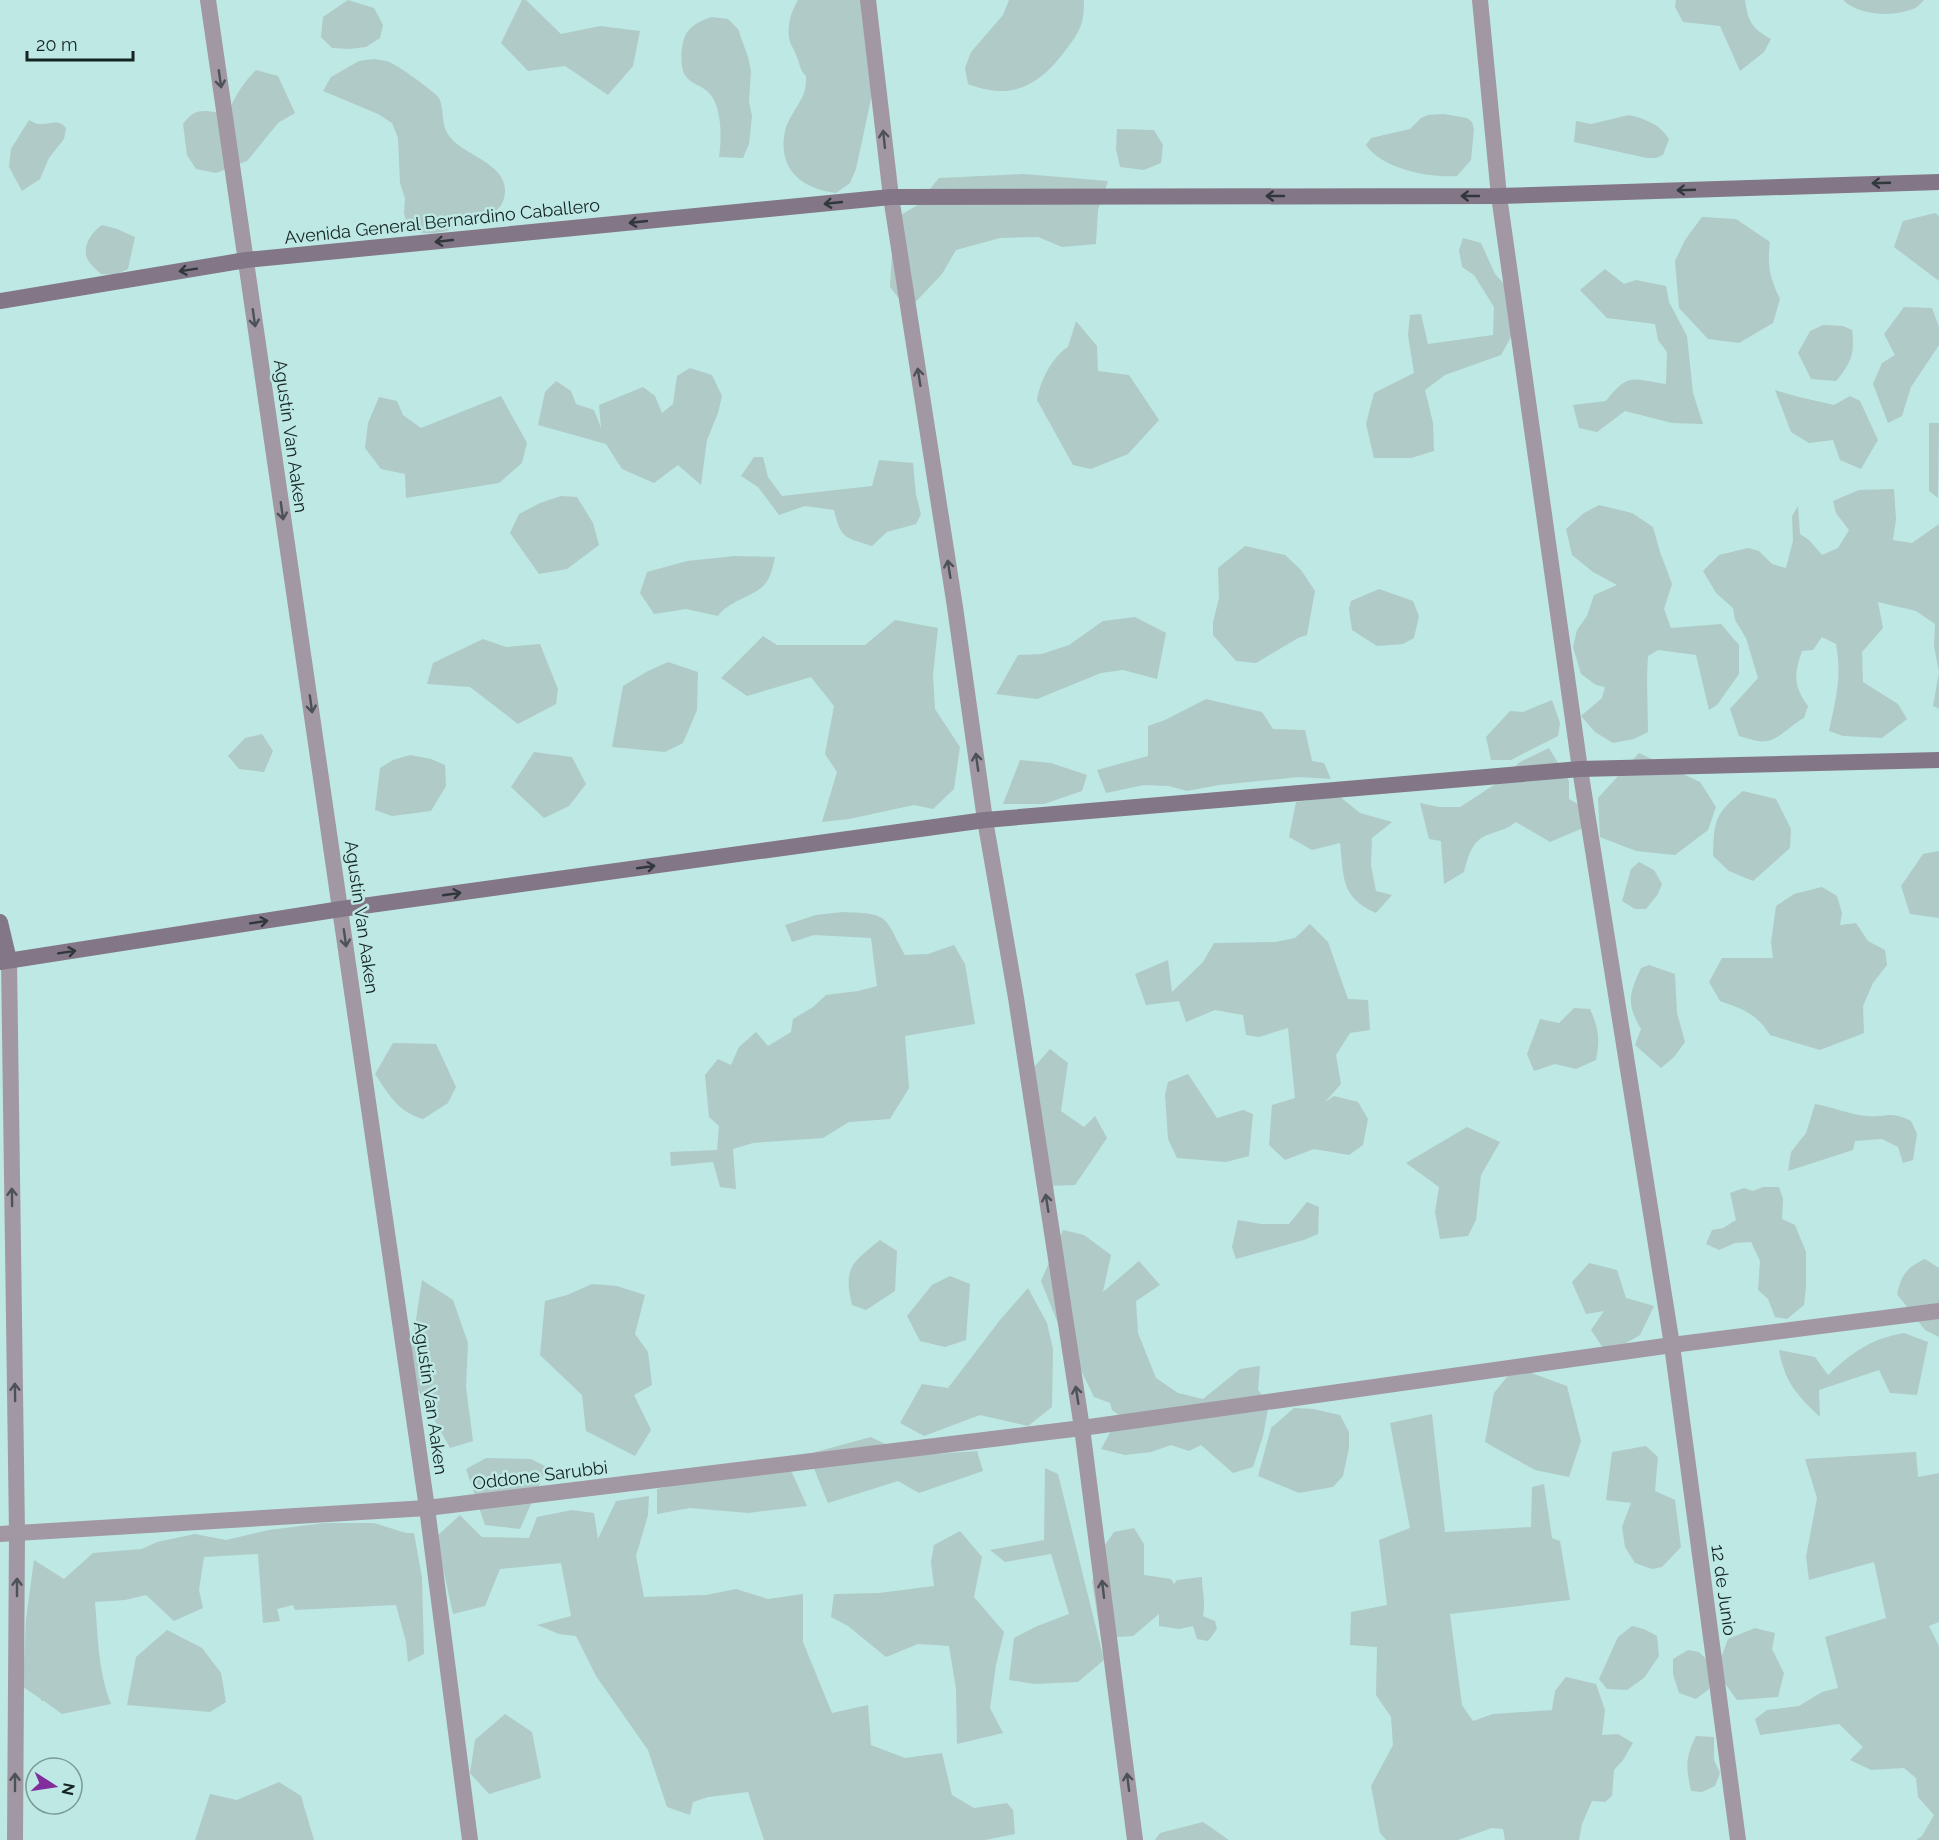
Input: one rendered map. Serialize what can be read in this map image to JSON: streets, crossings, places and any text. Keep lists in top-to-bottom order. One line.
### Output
{"streets":{"main road":["Avenida General Bernardino Caballero"],"street":["Agustín Van Aaken","Oddone Sarubbi","12 de Junio"]},"crossings":[["Avenida General Bernardino Caballero","Agustín Van Aaken"],["Avenida General Bernardino Caballero","12 de Junio"],["Agustín Van Aaken","Oddone Sarubbi"],["Oddone Sarubbi","12 de Junio"]],"one_way":["Avenida General Bernardino Caballero","Agustín Van Aaken"],"scale_bar":"20 m","north":"right"}
